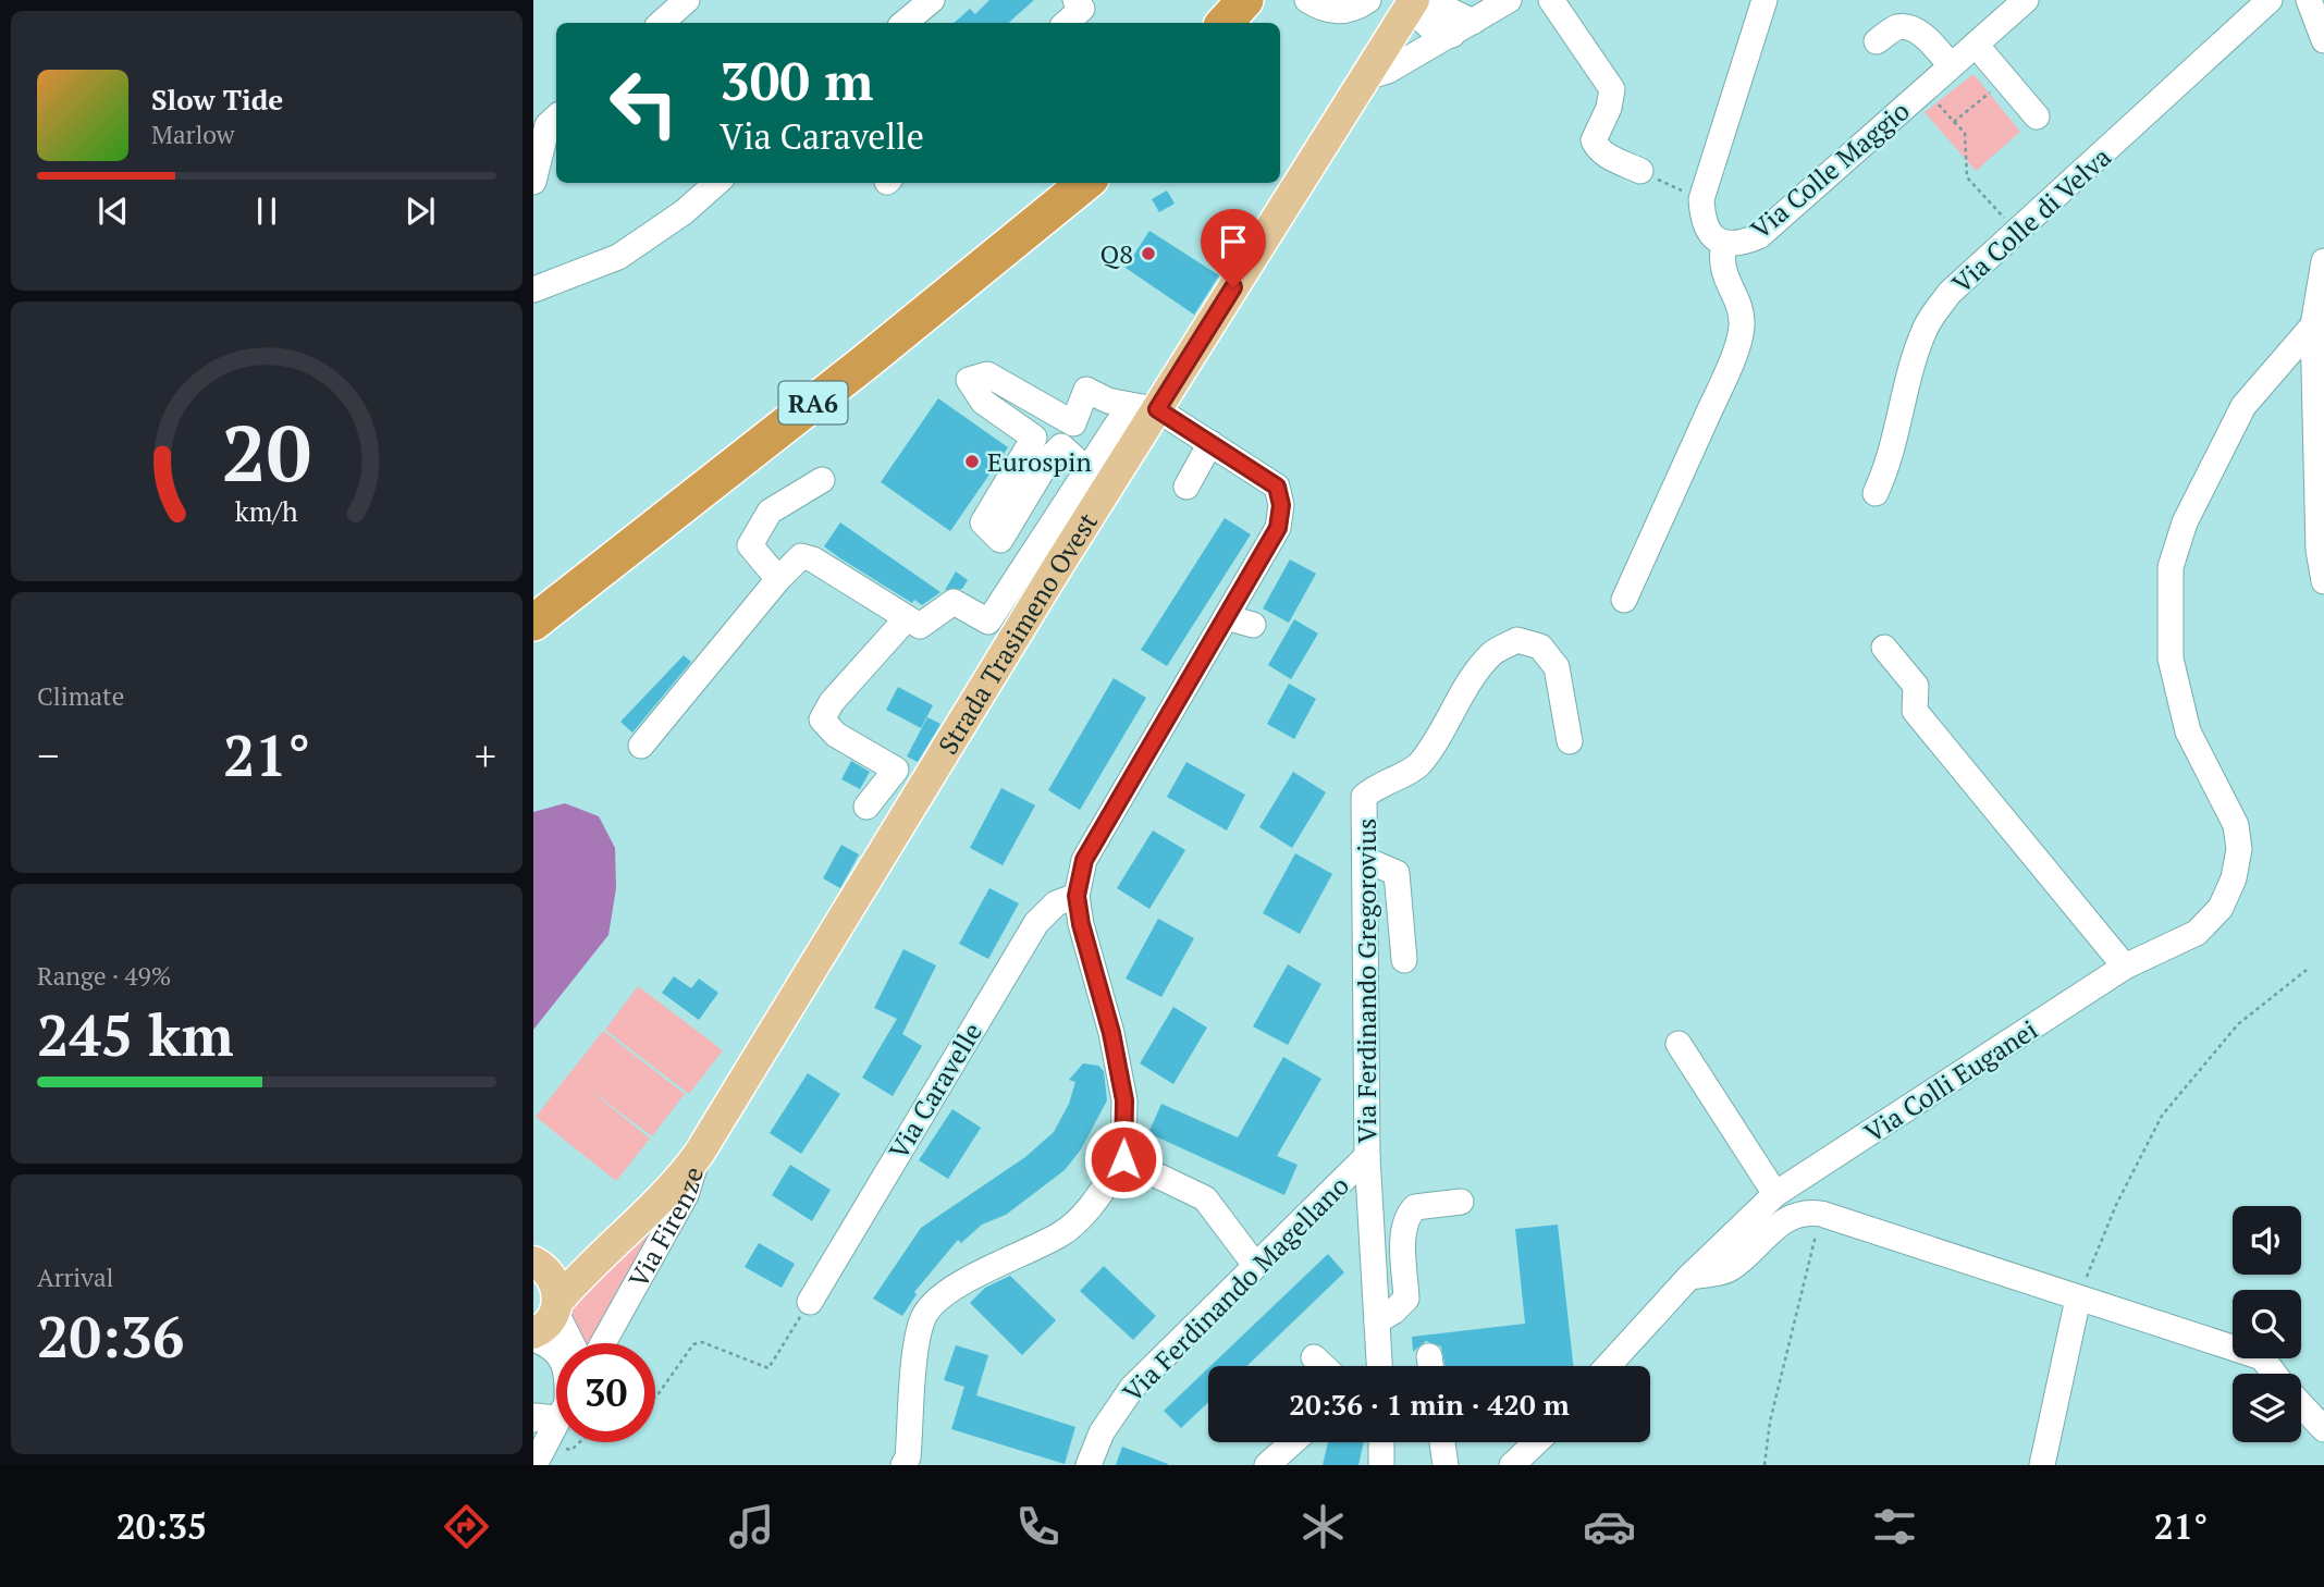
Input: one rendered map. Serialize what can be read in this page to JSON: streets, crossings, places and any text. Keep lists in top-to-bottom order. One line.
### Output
{"streets":{"highway":["RA6"],"main road":["Strada Trasimeno Ovest","Via Firenze"],"street":["Via Colle Maggio","Via Colle di Velva","Via Ferdinando Gregorovius","Via Colli Euganei","Via Caravelle","Via Ferdinando Magellano"]},"crossings":[["Strada Trasimeno Ovest","Via Firenze"],["Via Ferdinando Gregorovius","Via Ferdinando Magellano"]],"places":["Q8","Eurospin"],"page":{"turn":["300 m","Via Caravelle"],"song":["Slow Tide","Marlow"],"tile":["Climate",["Range · 49%","245 km"],["Arrival","20:36"]],"heat":["−","21°","+"],"limit":"30","trip":"20:36 · 1 min · 420 m","tabs":["20:35","21°"],"gauge":["20","km/h"]}}
